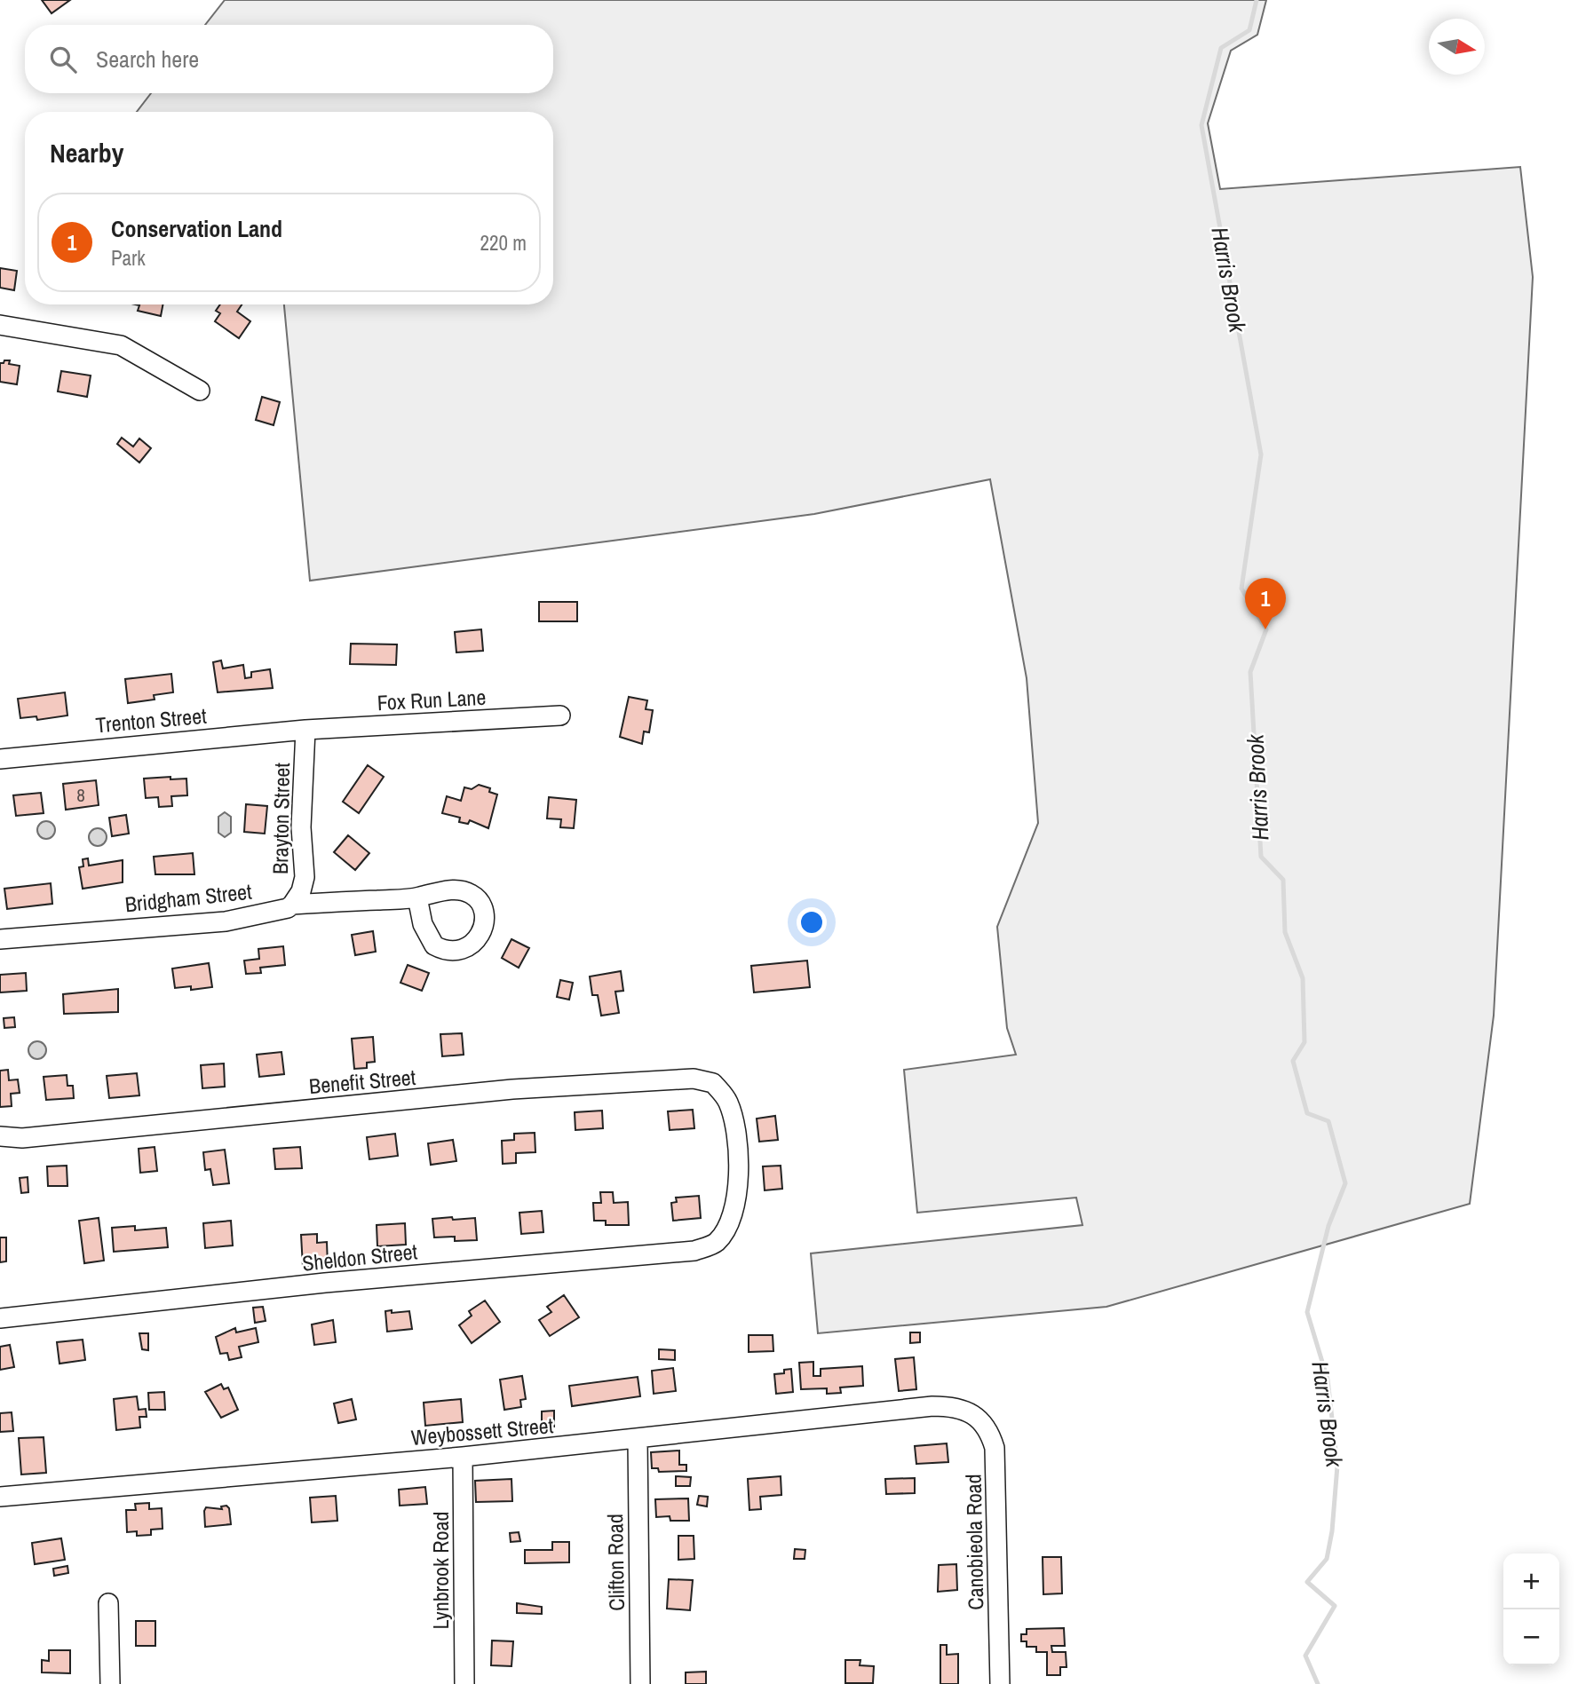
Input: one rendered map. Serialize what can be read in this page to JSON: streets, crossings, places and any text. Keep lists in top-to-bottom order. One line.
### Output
{"streets":{"street":["Fox Run Lane","Trenton Street","Brayton Street","Bridgham Street","Benefit Street","Sheldon Street","Weybossett Street","Canobieola Road","Clifton Road","Lynbrook Road"]},"crossings":[["Fox Run Lane","Trenton Street"],["Fox Run Lane","Brayton Street"],["Trenton Street","Brayton Street"],["Brayton Street","Bridgham Street"],["Benefit Street","Sheldon Street"],["Weybossett Street","Canobieola Road"],["Weybossett Street","Clifton Road"],["Weybossett Street","Lynbrook Road"]],"water":["Harris Brook"],"house_numbers":["8"],"north":"right","page":{"search":"Search here","heading":"Nearby","list":[{"mark":"1","name":"Conservation Land","note":"Park","value":"220 m"}],"pins":"1","map_buttons":["+","−"]}}
